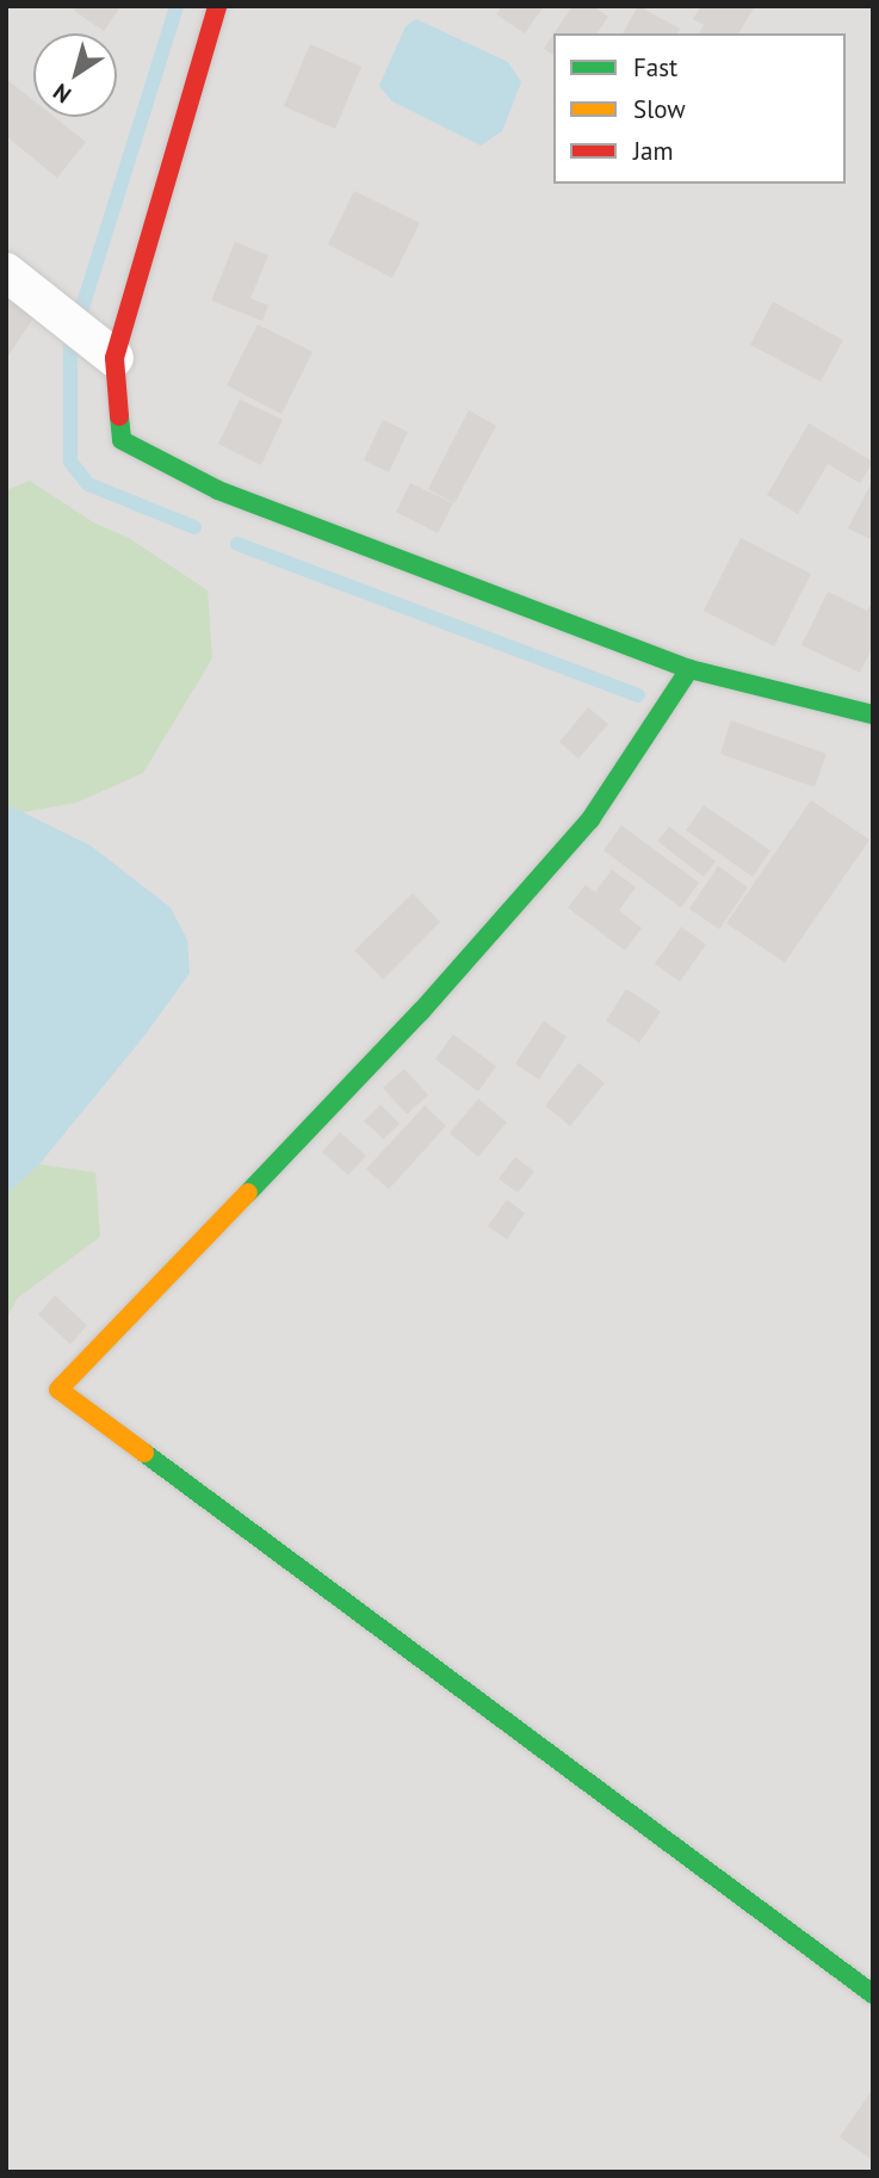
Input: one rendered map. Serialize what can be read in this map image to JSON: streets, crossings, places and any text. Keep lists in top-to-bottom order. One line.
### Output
{"legend":["Fast","Slow","Jam"],"north":"bottom left"}
